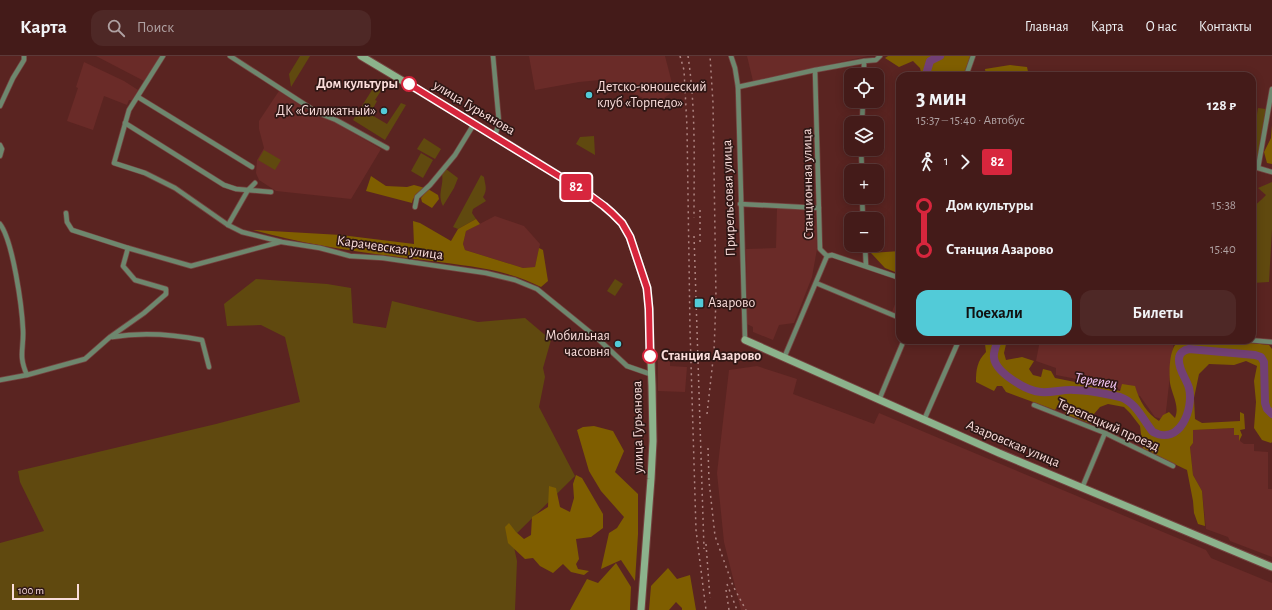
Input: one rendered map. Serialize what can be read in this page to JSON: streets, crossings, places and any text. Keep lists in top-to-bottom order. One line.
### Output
{"streets":{"street":["улица Гурьянова","Станционная улица","Прирельсовая улица","Карачевская улица","Терепецкий проезд","Азаровская улица"]},"crossings":[["улица Гурьянова","Карачевская улица"],["Станционная улица","Азаровская улица"],["Прирельсовая улица","Азаровская улица"]],"water":["Терепец"],"places":{"other":["Дом культуры","Детско-юношеский клуб «Торпедо»","ДК «Силикатный»","Мобильная часовня","Станция Азарово"],"transit":["Азарово"]},"lines":["bus line 82"],"scale_bar":"100 m","page":{"header":"Карта","search":"Поиск","nav":["Главная","Карта","О нас","Контакты"],"on_map":"82","map_buttons":["+","−"],"heading":["3 мин","15:37 – 15:40 · Автобус","128 ₽"],"legs":["1","82"],"list":[{"name":"Дом культуры","value":"15:38"},{"name":"Станция Азарово","value":"15:40"}],"buttons":["Поехали","Билеты"],"scale":"100 m"}}
